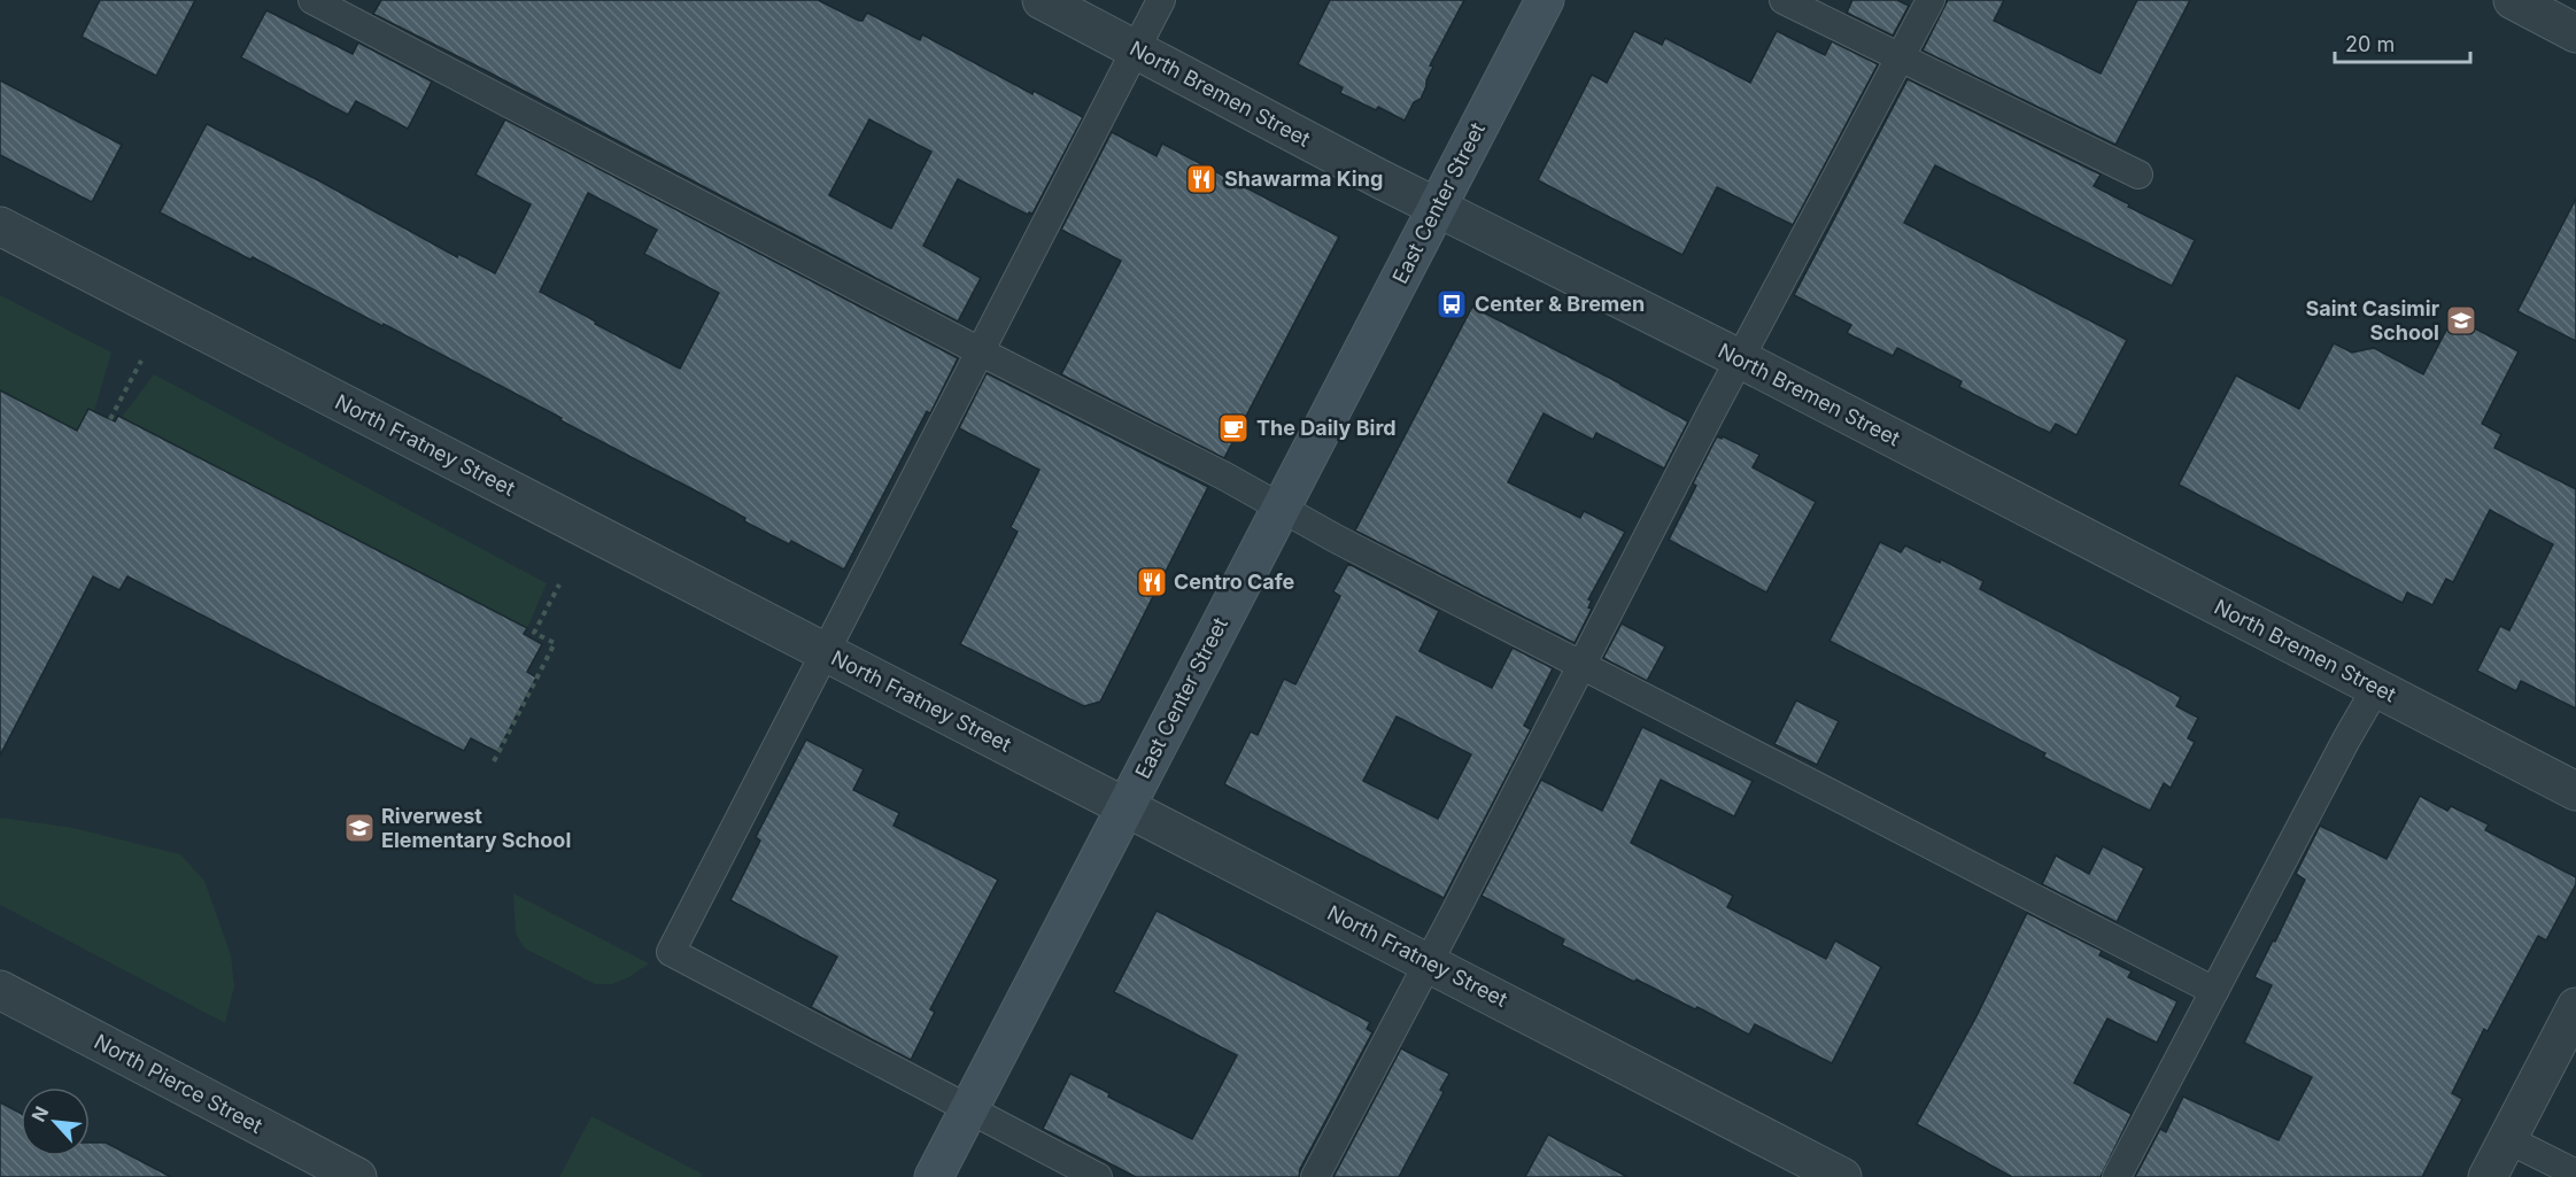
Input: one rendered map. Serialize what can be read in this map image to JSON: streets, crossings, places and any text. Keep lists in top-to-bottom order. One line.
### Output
{"streets":{"street":["North Bremen Street","East Center Street","North Fratney Street","North Pierce Street"]},"crossings":[["North Bremen Street","East Center Street"],["East Center Street","North Fratney Street"]],"places":{"restaurant":["Shawarma King","Centro Cafe"],"bus stop":["Center & Bremen"],"school or university":["Saint Casimir School","Riverwest Elementary School"],"cafe":["The Daily Bird"]},"scale_bar":"20 m","north":"top left"}
